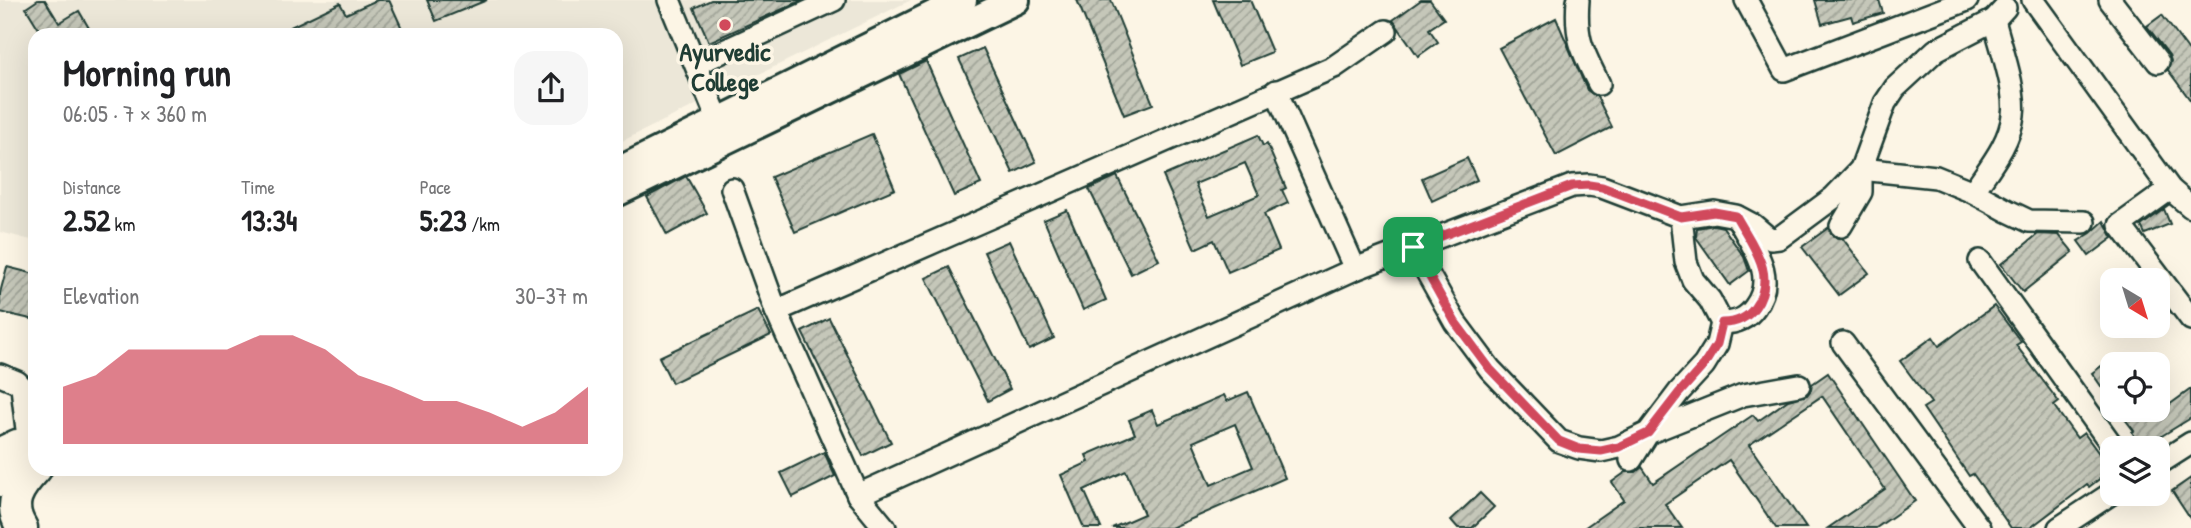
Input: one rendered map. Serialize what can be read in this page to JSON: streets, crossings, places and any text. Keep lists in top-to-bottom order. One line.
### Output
{"places":["Ayurvedic College"],"north":"bottom right","page":{"heading":["Morning run","06:05 · 7 × 360 m"],"stats":[["Distance","2.52 km"],["Time","13:34"],["Pace","5:23 /km"]],"chart":["Elevation","30–37 m"]}}
